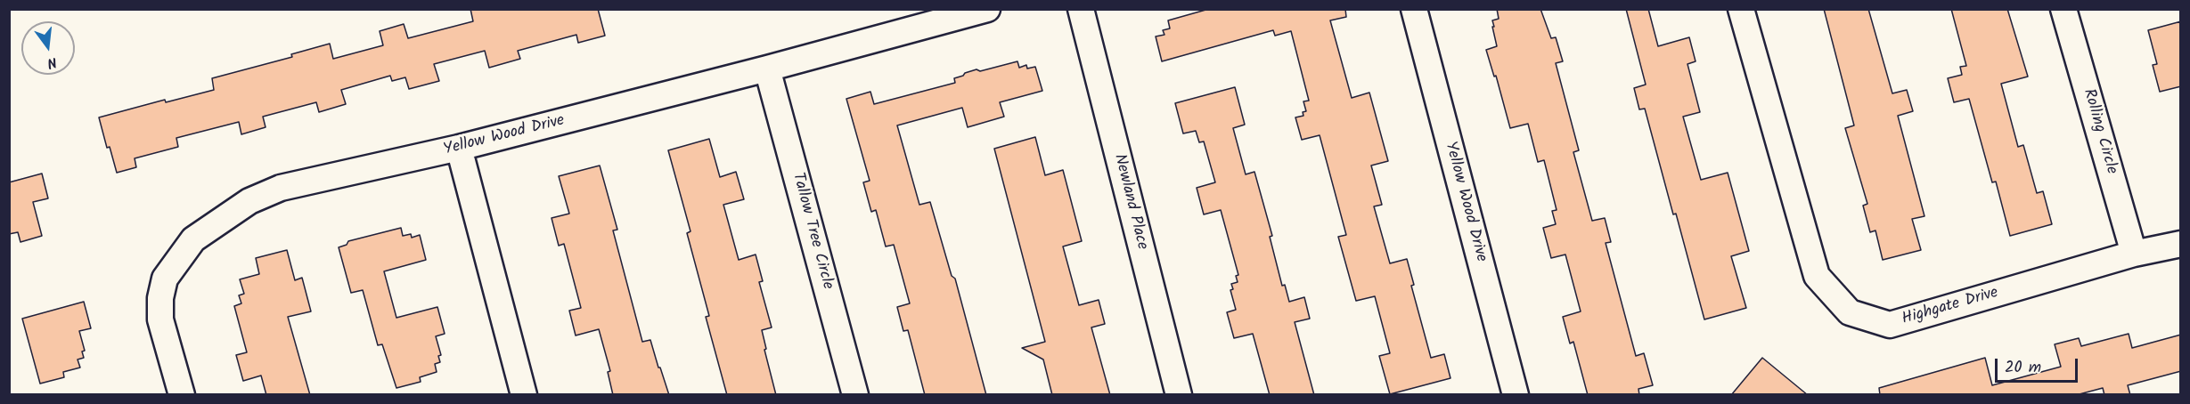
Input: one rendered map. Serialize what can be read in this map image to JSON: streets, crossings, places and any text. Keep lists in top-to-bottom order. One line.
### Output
{"streets":{"street":["Rolling Circle","Yellow Wood Drive","Newland Place","Tallow Tree Circle","Highgate Drive"]},"crossings":[["Rolling Circle","Highgate Drive"],["Yellow Wood Drive","Tallow Tree Circle"]],"scale_bar":"20 m","north":"bottom"}
